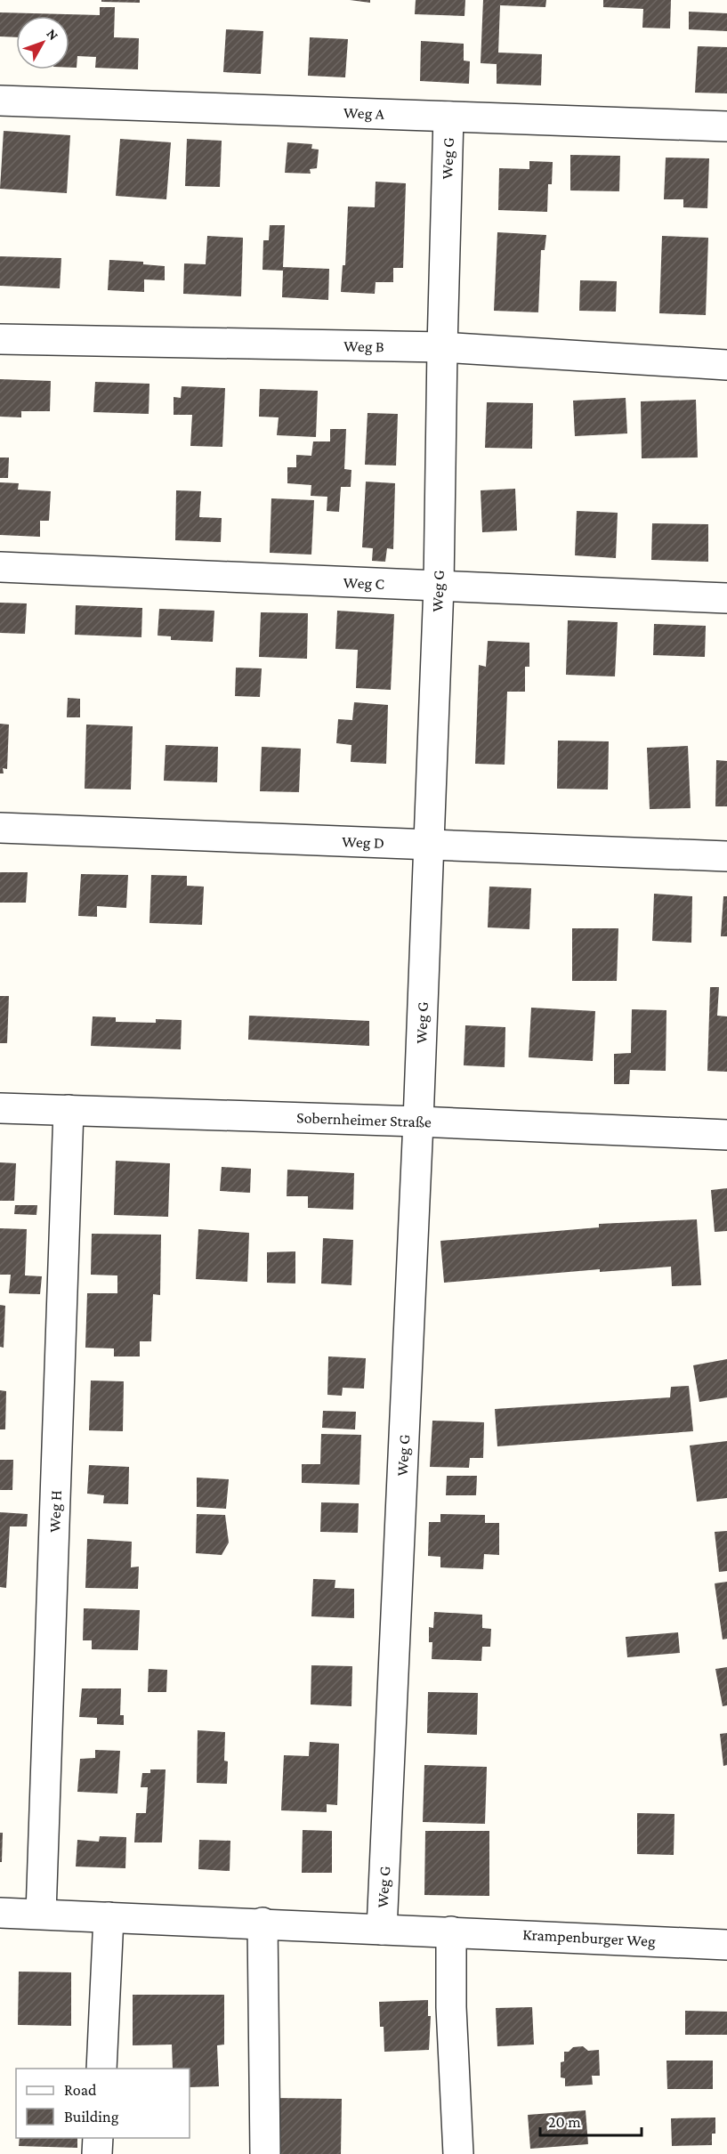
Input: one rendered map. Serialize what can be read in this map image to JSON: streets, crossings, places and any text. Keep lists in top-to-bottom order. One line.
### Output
{"streets":{"street":["Weg A","Weg G","Weg B","Weg C","Weg D","Sobernheimer Straße","Weg H","Krampenburger Weg"]},"crossings":[["Weg A","Weg G"],["Weg G","Weg B"],["Weg G","Weg C"],["Weg G","Weg D"],["Weg G","Sobernheimer Straße"],["Weg G","Krampenburger Weg"],["Sobernheimer Straße","Weg H"],["Weg H","Krampenburger Weg"]],"legend":["Road","Building"],"scale_bar":"20 m","north":"top right"}
